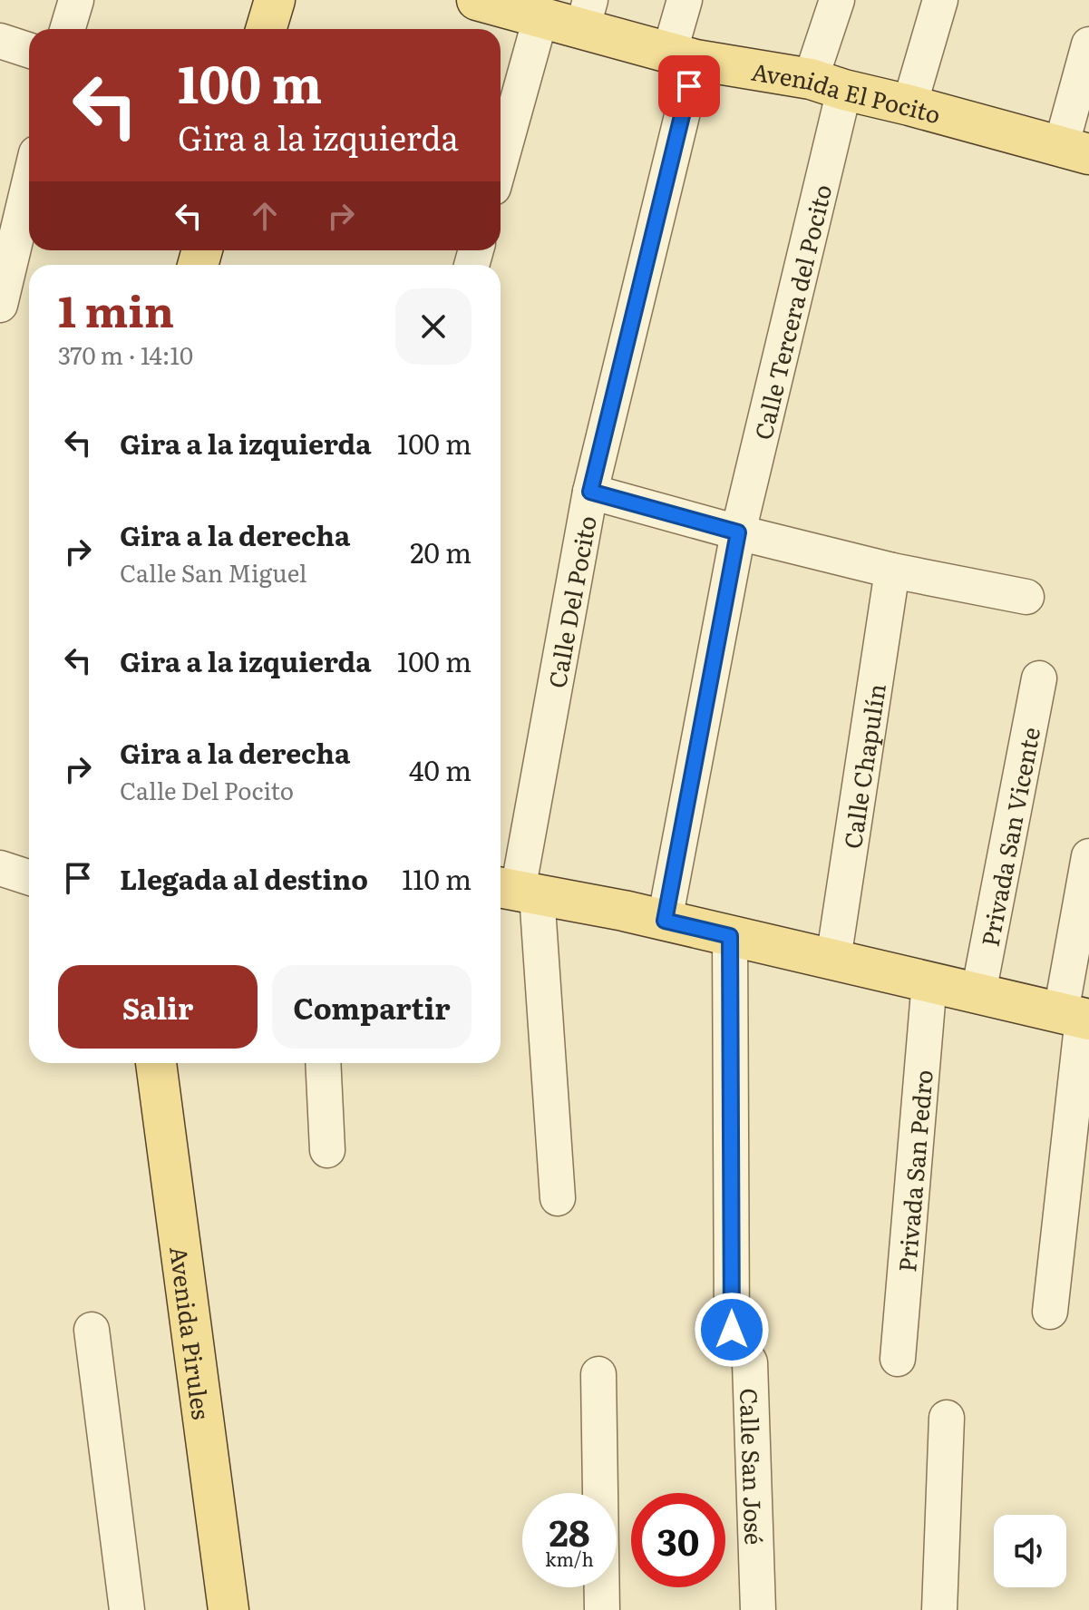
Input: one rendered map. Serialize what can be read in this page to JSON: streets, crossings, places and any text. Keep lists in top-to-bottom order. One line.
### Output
{"streets":{"main road":["Avenida El Pocito","Avenida Pirules"],"street":["Calle Tercera del Pocito","Calle Del Pocito","Calle Chapulín","Privada San Vicente","Privada San Pedro","Calle San José"]},"crossings":[["Avenida El Pocito","Calle Tercera del Pocito"],["Avenida El Pocito","Calle Del Pocito"]],"page":{"turn":["100 m","Gira a la izquierda"],"heading":["1 min","370 m · 14:10"],"list":[{"name":"Gira a la izquierda","value":"100 m"},{"name":"Gira a la derecha","note":"Calle San Miguel","value":"20 m"},{"name":"Gira a la izquierda","value":"100 m"},{"name":"Gira a la derecha","note":"Calle Del Pocito","value":"40 m"},{"name":"Llegada al destino","value":"110 m"}],"buttons":["Salir","Compartir"],"speed":"28 km/h","limit":"30"}}
